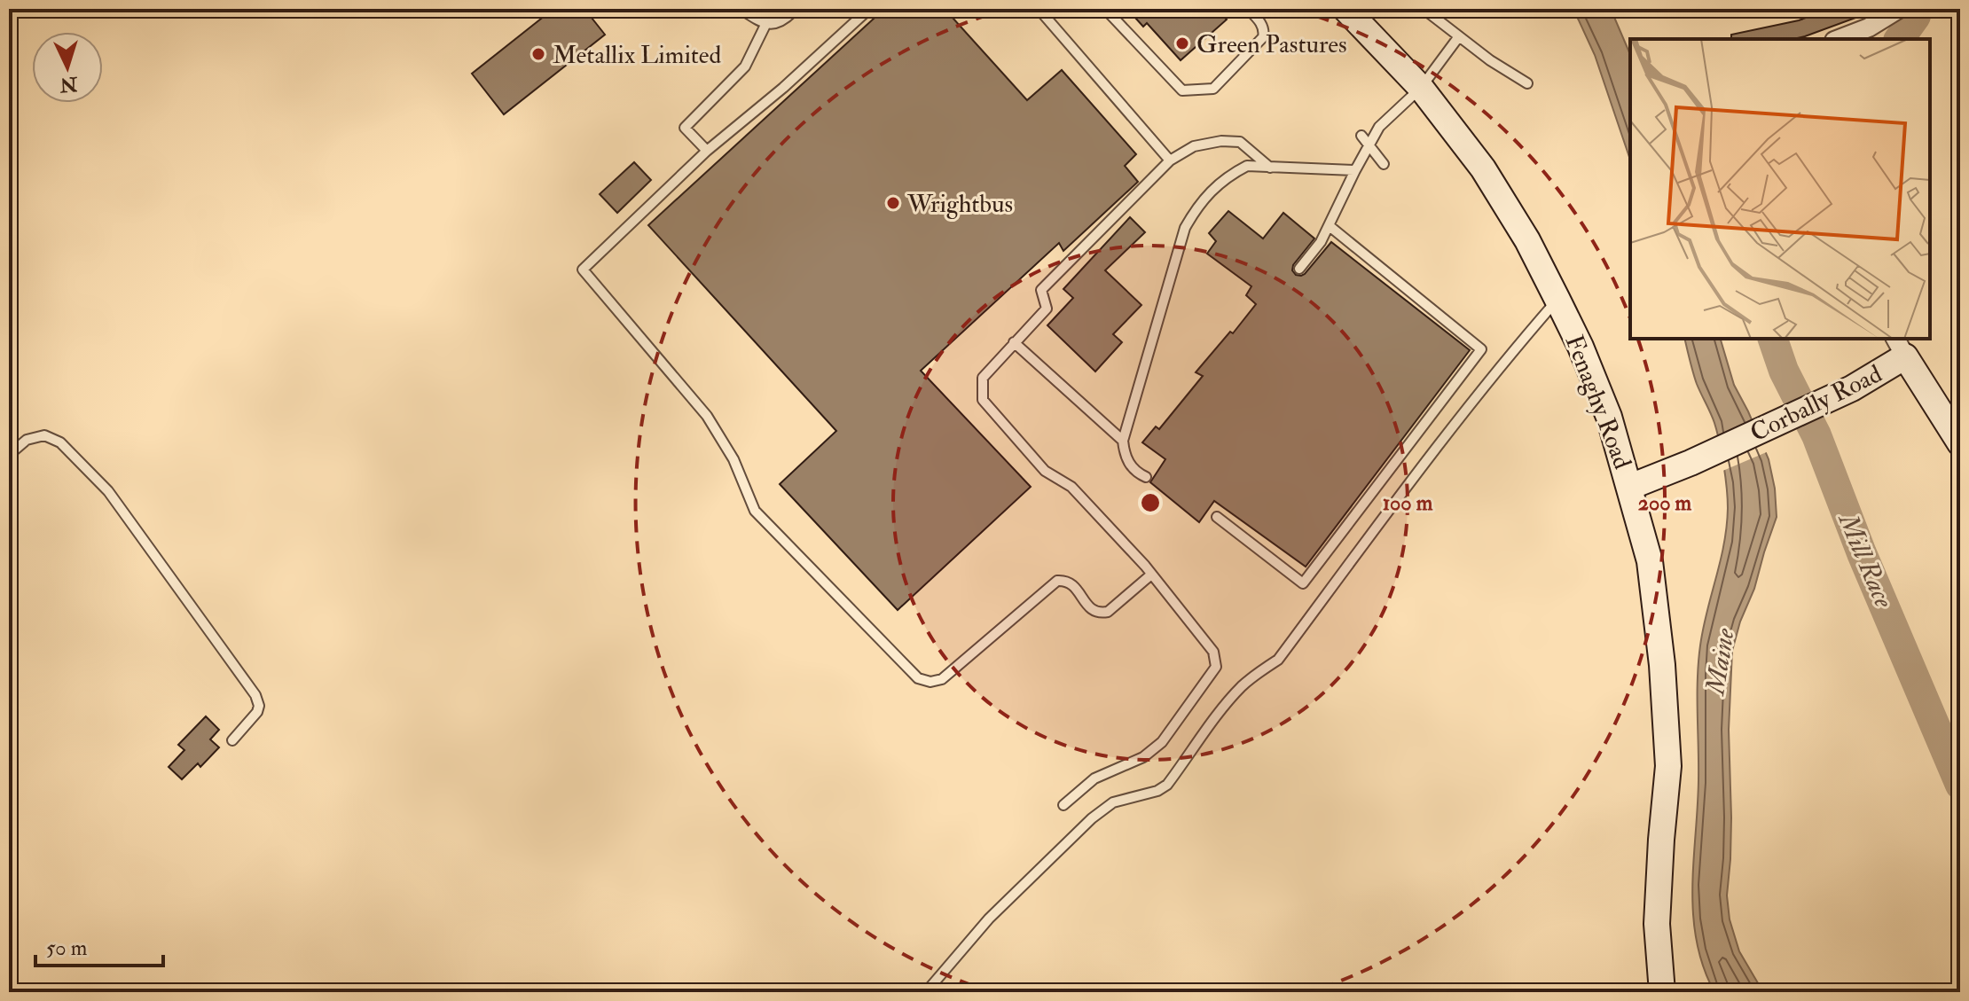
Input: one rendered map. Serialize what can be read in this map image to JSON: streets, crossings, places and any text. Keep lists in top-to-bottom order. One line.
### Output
{"streets":{"street":["Fenaghy Road","Corbally Road"]},"crossings":[["Fenaghy Road","Corbally Road"]],"water":["Mill Race","Maine"],"places":["Green Pastures","Metallix Limited","Wrightbus"],"scale_bar":"50 m","north":"bottom","rings":["100 m","200 m"]}
